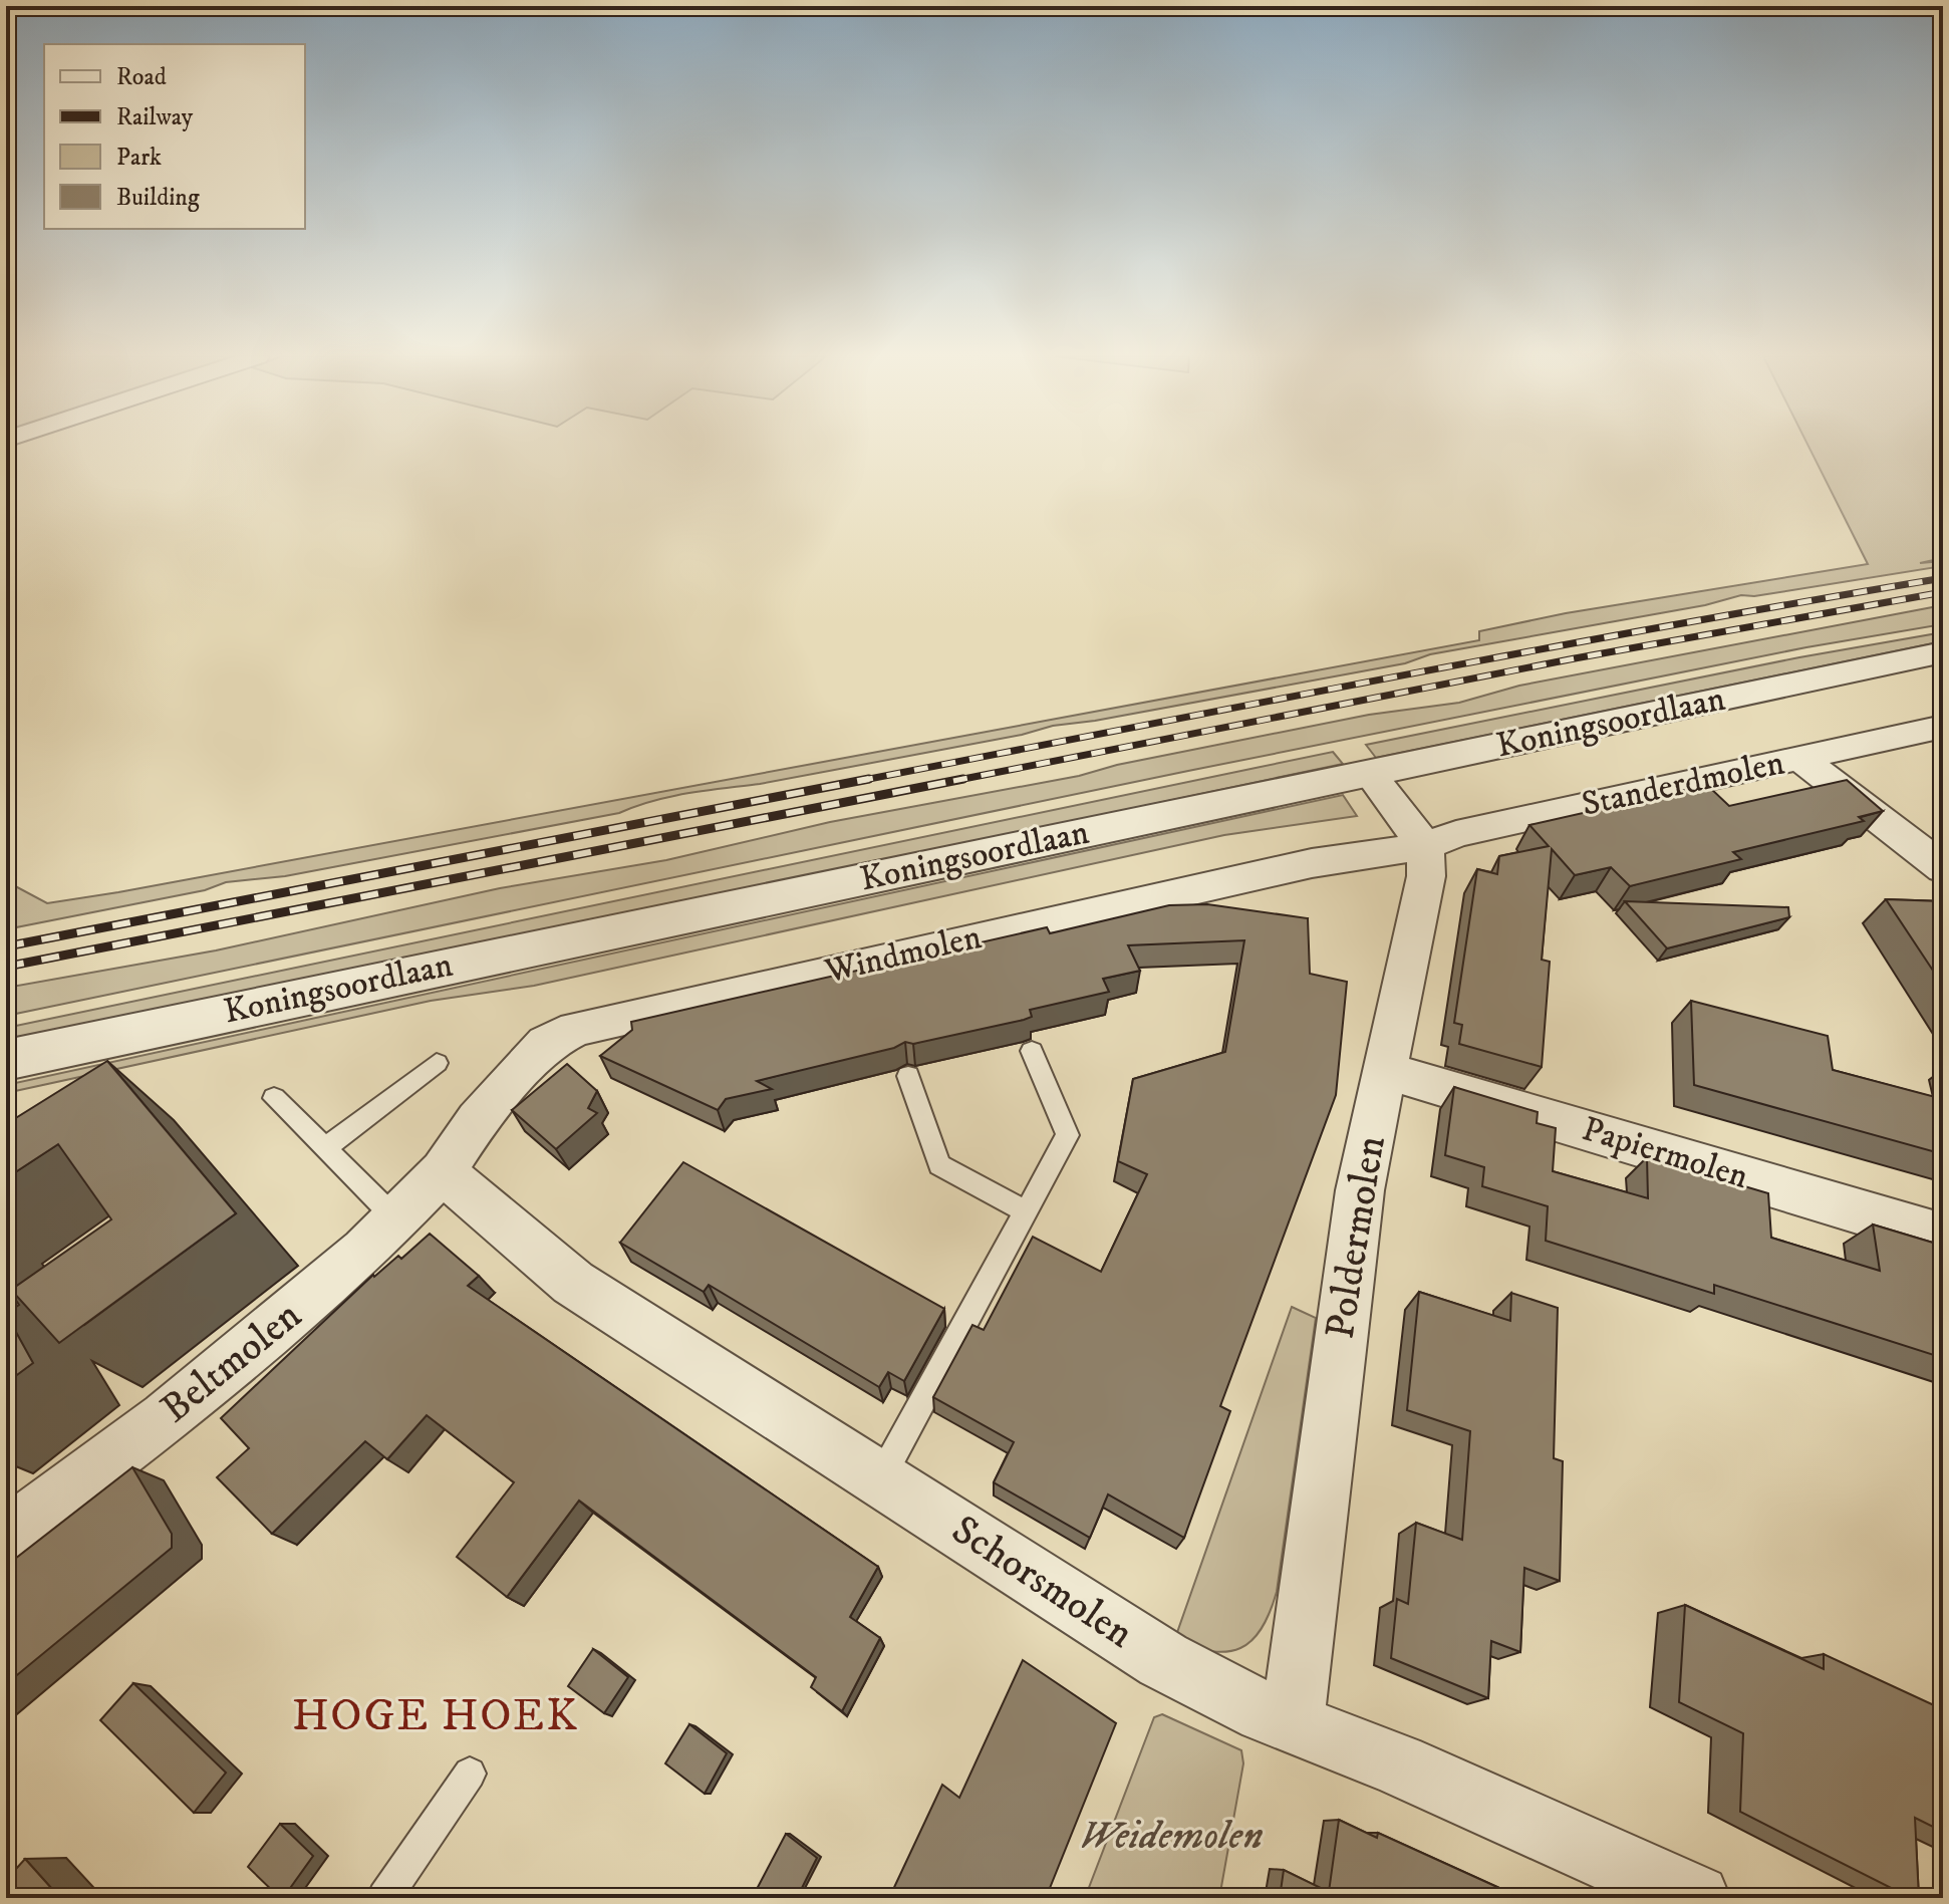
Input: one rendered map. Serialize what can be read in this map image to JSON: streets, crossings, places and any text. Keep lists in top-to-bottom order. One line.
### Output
{"streets":{"street":["Koningsoordlaan","Standerdmolen","Windmolen","Papiermolen","Poldermolen","Beltmolen","Schorsmolen"]},"crossings":[["Standerdmolen","Windmolen"],["Standerdmolen","Poldermolen"],["Windmolen","Poldermolen"],["Windmolen","Beltmolen"],["Windmolen","Schorsmolen"],["Papiermolen","Poldermolen"],["Poldermolen","Schorsmolen"],["Beltmolen","Schorsmolen"]],"districts":["HOGE HOEK"],"parks":["Weidemolen"],"legend":["Road","Railway","Park","Building"]}
